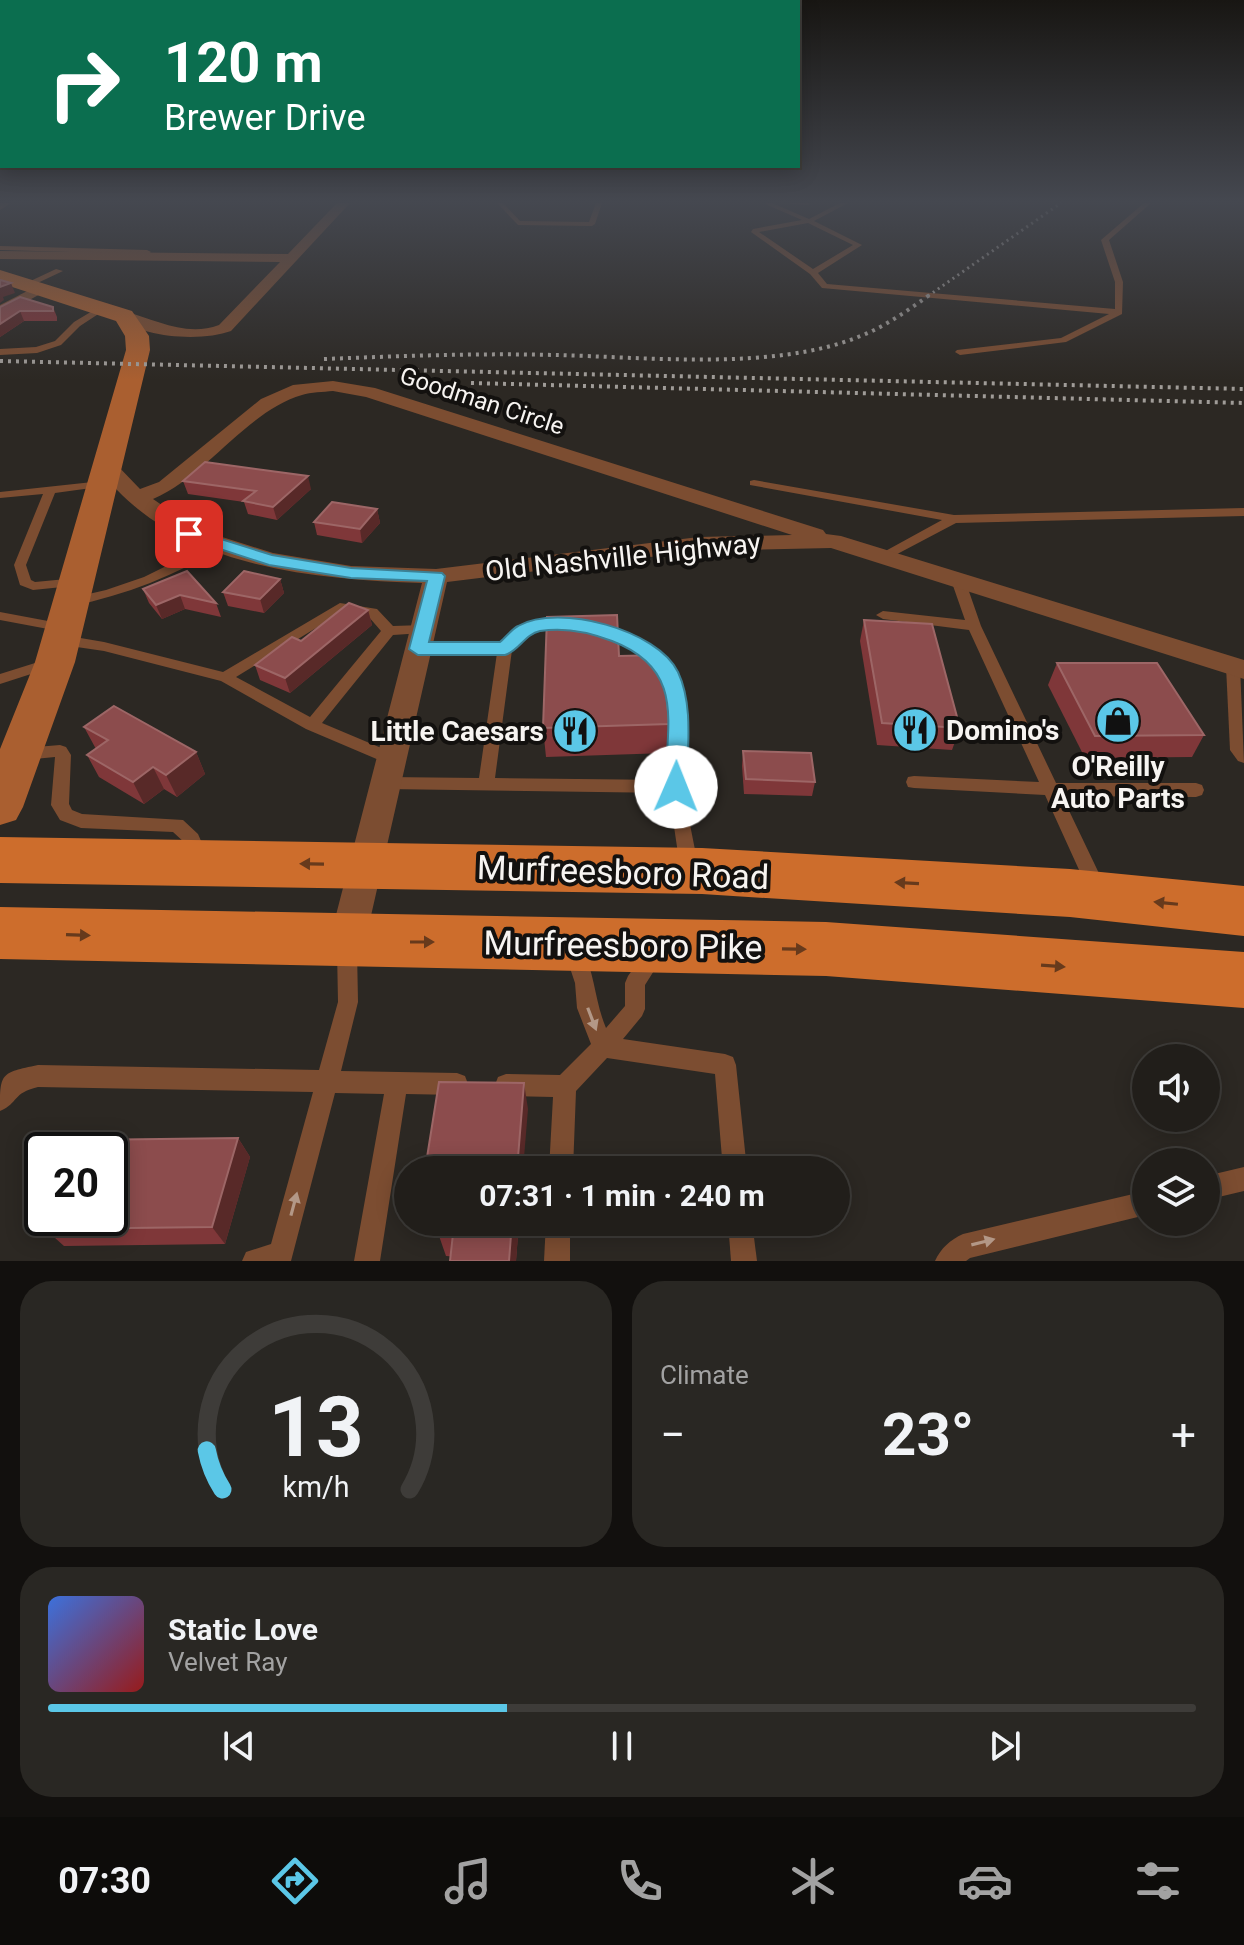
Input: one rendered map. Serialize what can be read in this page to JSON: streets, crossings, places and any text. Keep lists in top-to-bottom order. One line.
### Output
{"streets":{"main road":["Murfreesboro Road","Murfreesboro Pike"],"street":["Goodman Circle","Old Nashville Highway"]},"crossings":[["Goodman Circle","Old Nashville Highway"]],"one_way":["Murfreesboro Road","Murfreesboro Pike"],"places":{"shop":["O'Reilly Auto Parts"],"restaurant":["Domino's","Little Caesars"]},"page":{"turn":["120 m","Brewer Drive"],"limit":"20","trip":"07:31 · 1 min · 240 m","tile":"Climate","heat":["−","23°","+"],"song":["Static Love","Velvet Ray"],"tabs":"07:30","gauge":["13","km/h"]}}
